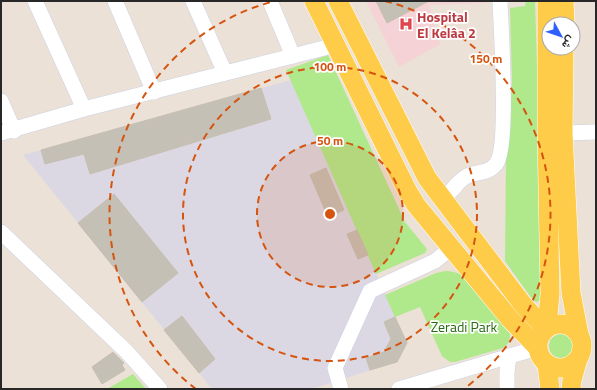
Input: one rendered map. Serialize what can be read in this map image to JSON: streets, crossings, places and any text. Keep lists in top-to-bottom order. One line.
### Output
{"parks":["Zeradi Park"],"places":{"hospital":["Hospital El Kelâa 2"]},"north":"bottom right","rings":["150 m","100 m","50 m"]}
